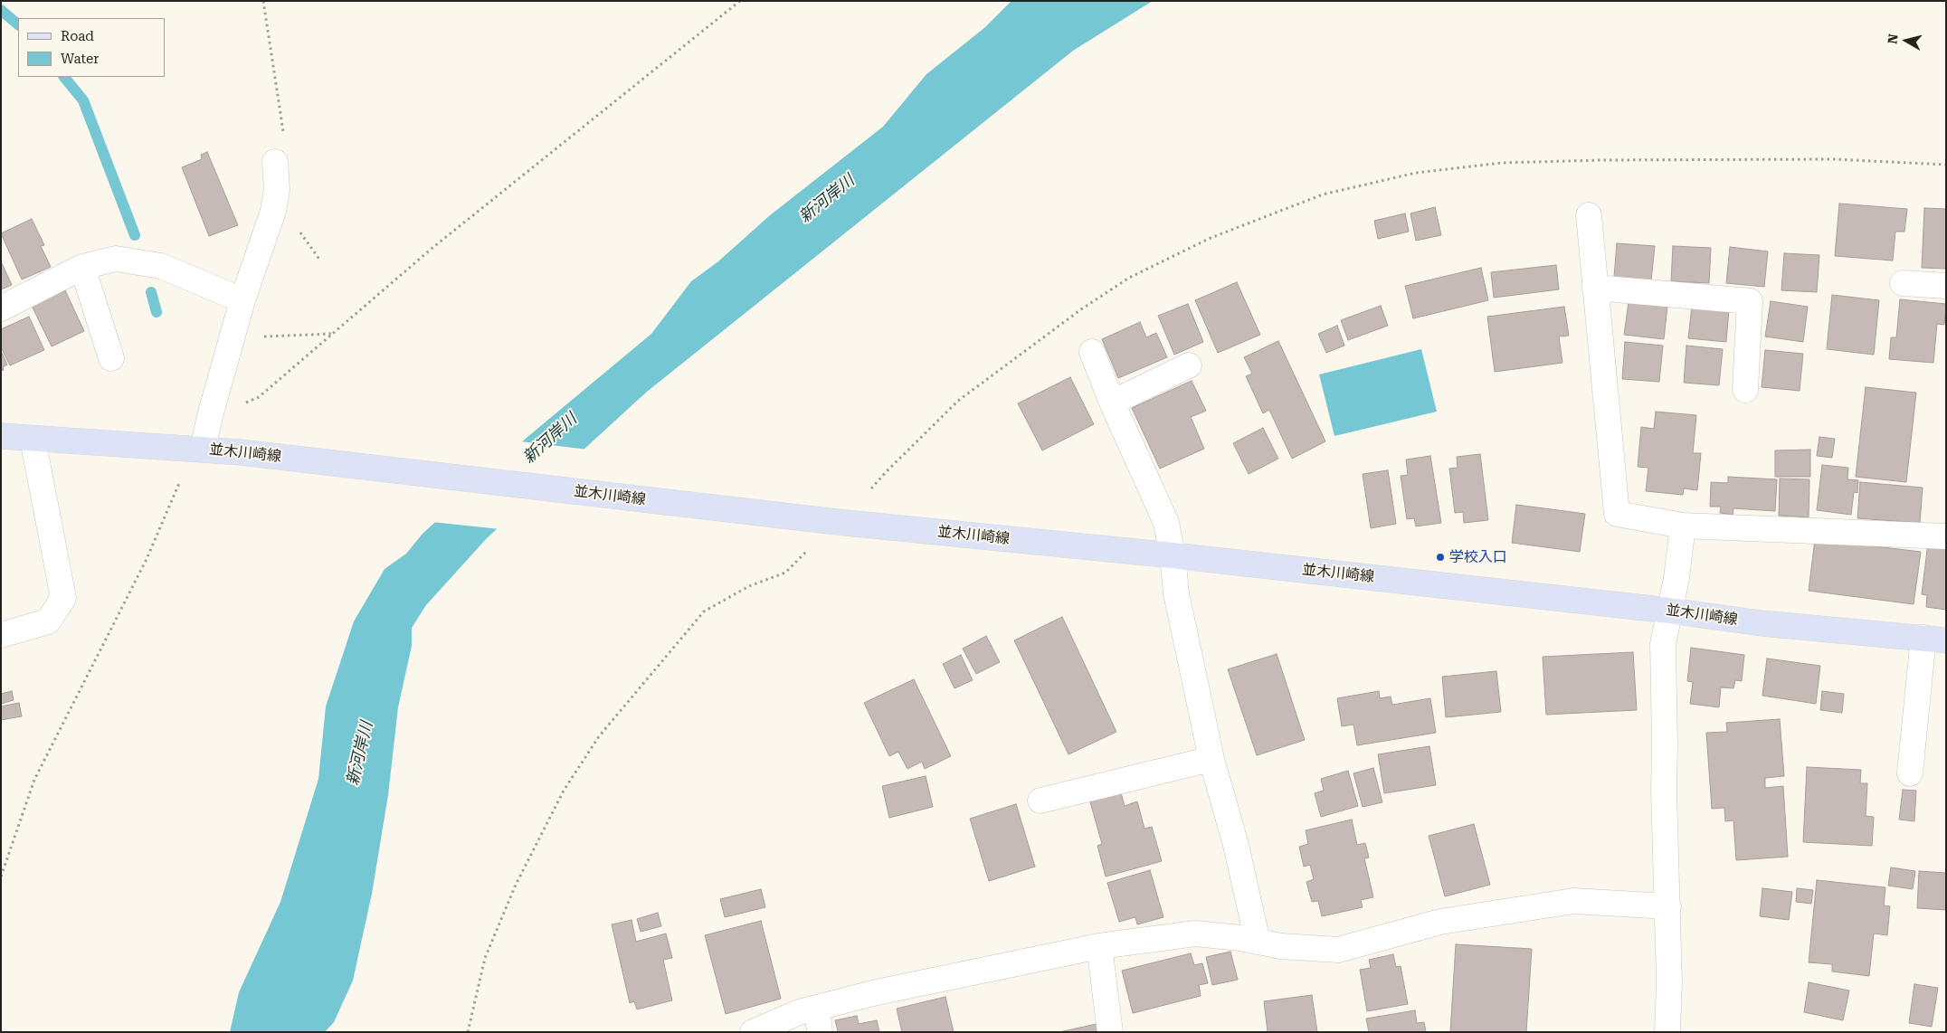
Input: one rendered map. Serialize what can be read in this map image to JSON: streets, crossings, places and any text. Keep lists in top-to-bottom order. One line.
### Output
{"streets":{"main road":["並木川崎線"]},"water":["新河岸川"],"places":["学校入口"],"legend":["Road","Water"],"north":"left"}
